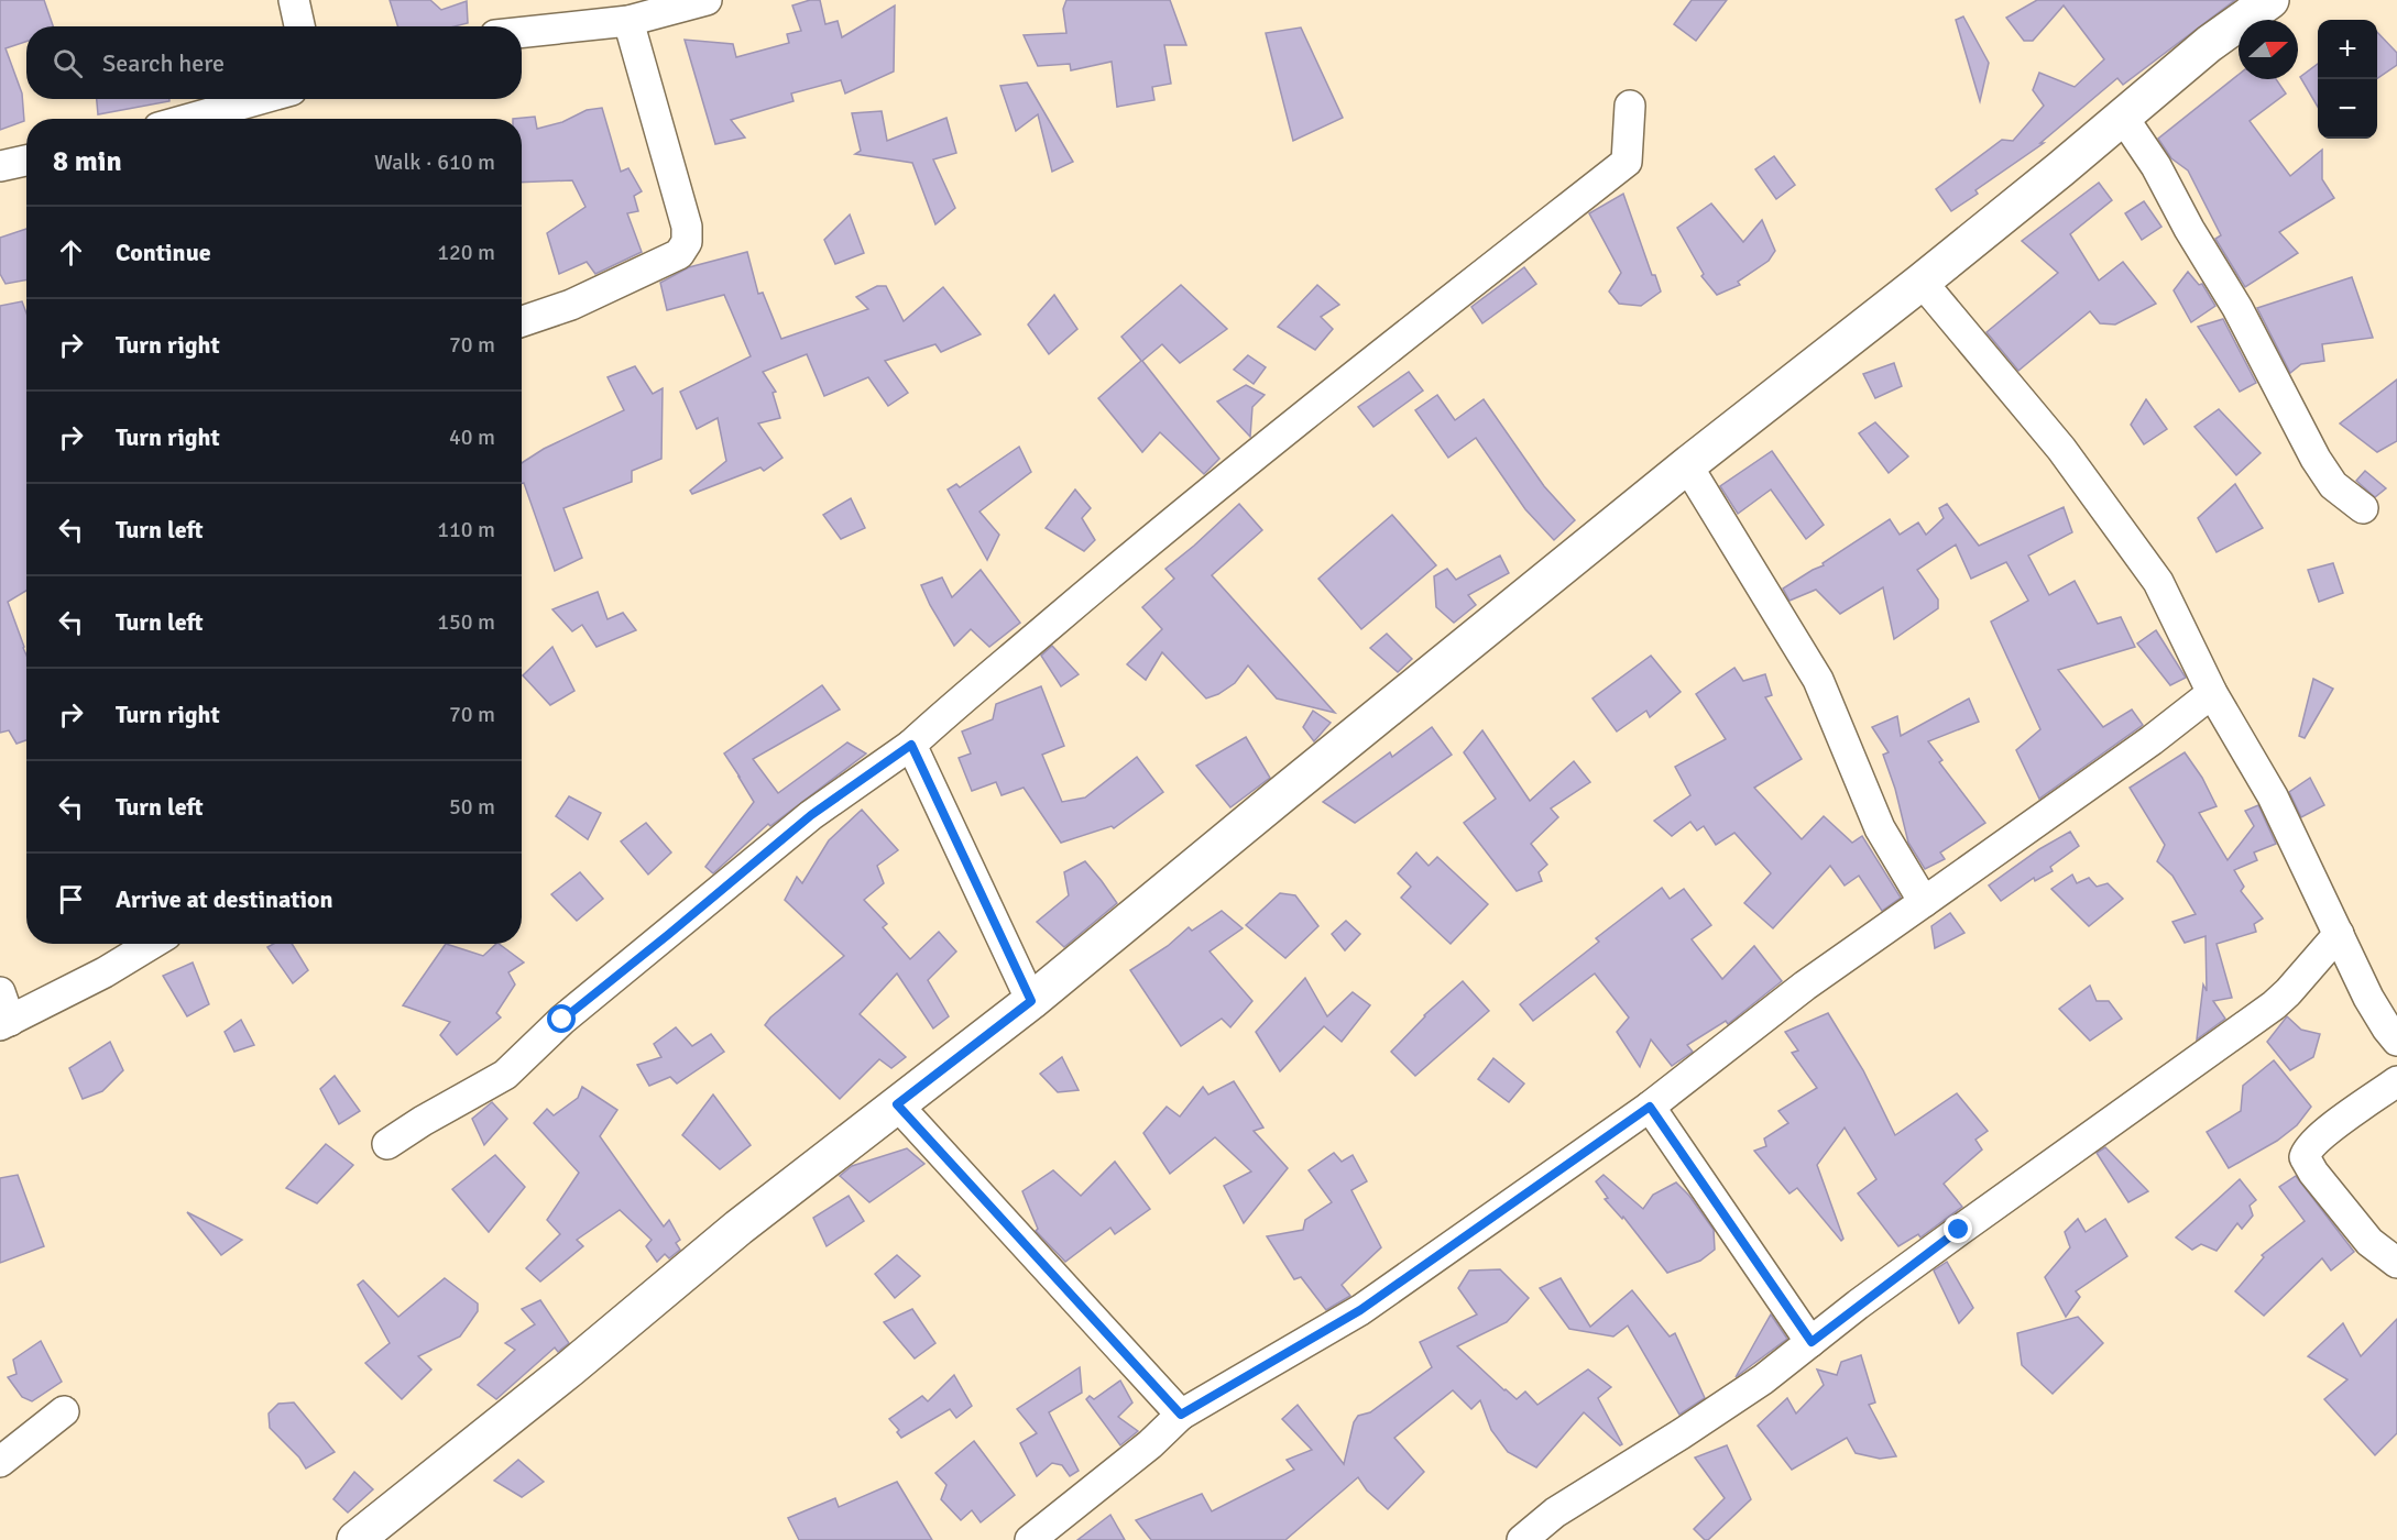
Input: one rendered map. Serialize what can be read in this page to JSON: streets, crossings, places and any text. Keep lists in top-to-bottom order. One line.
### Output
{"north":"right","page":{"map_buttons":["+","−"],"search":"Search here","heading":["8 min","Walk · 610 m"],"list":[["Continue","120 m"],["Turn right","70 m"],["Turn right","40 m"],["Turn left","110 m"],["Turn left","150 m"],["Turn right","70 m"],["Turn left","50 m"],"Arrive at destination"]}}
